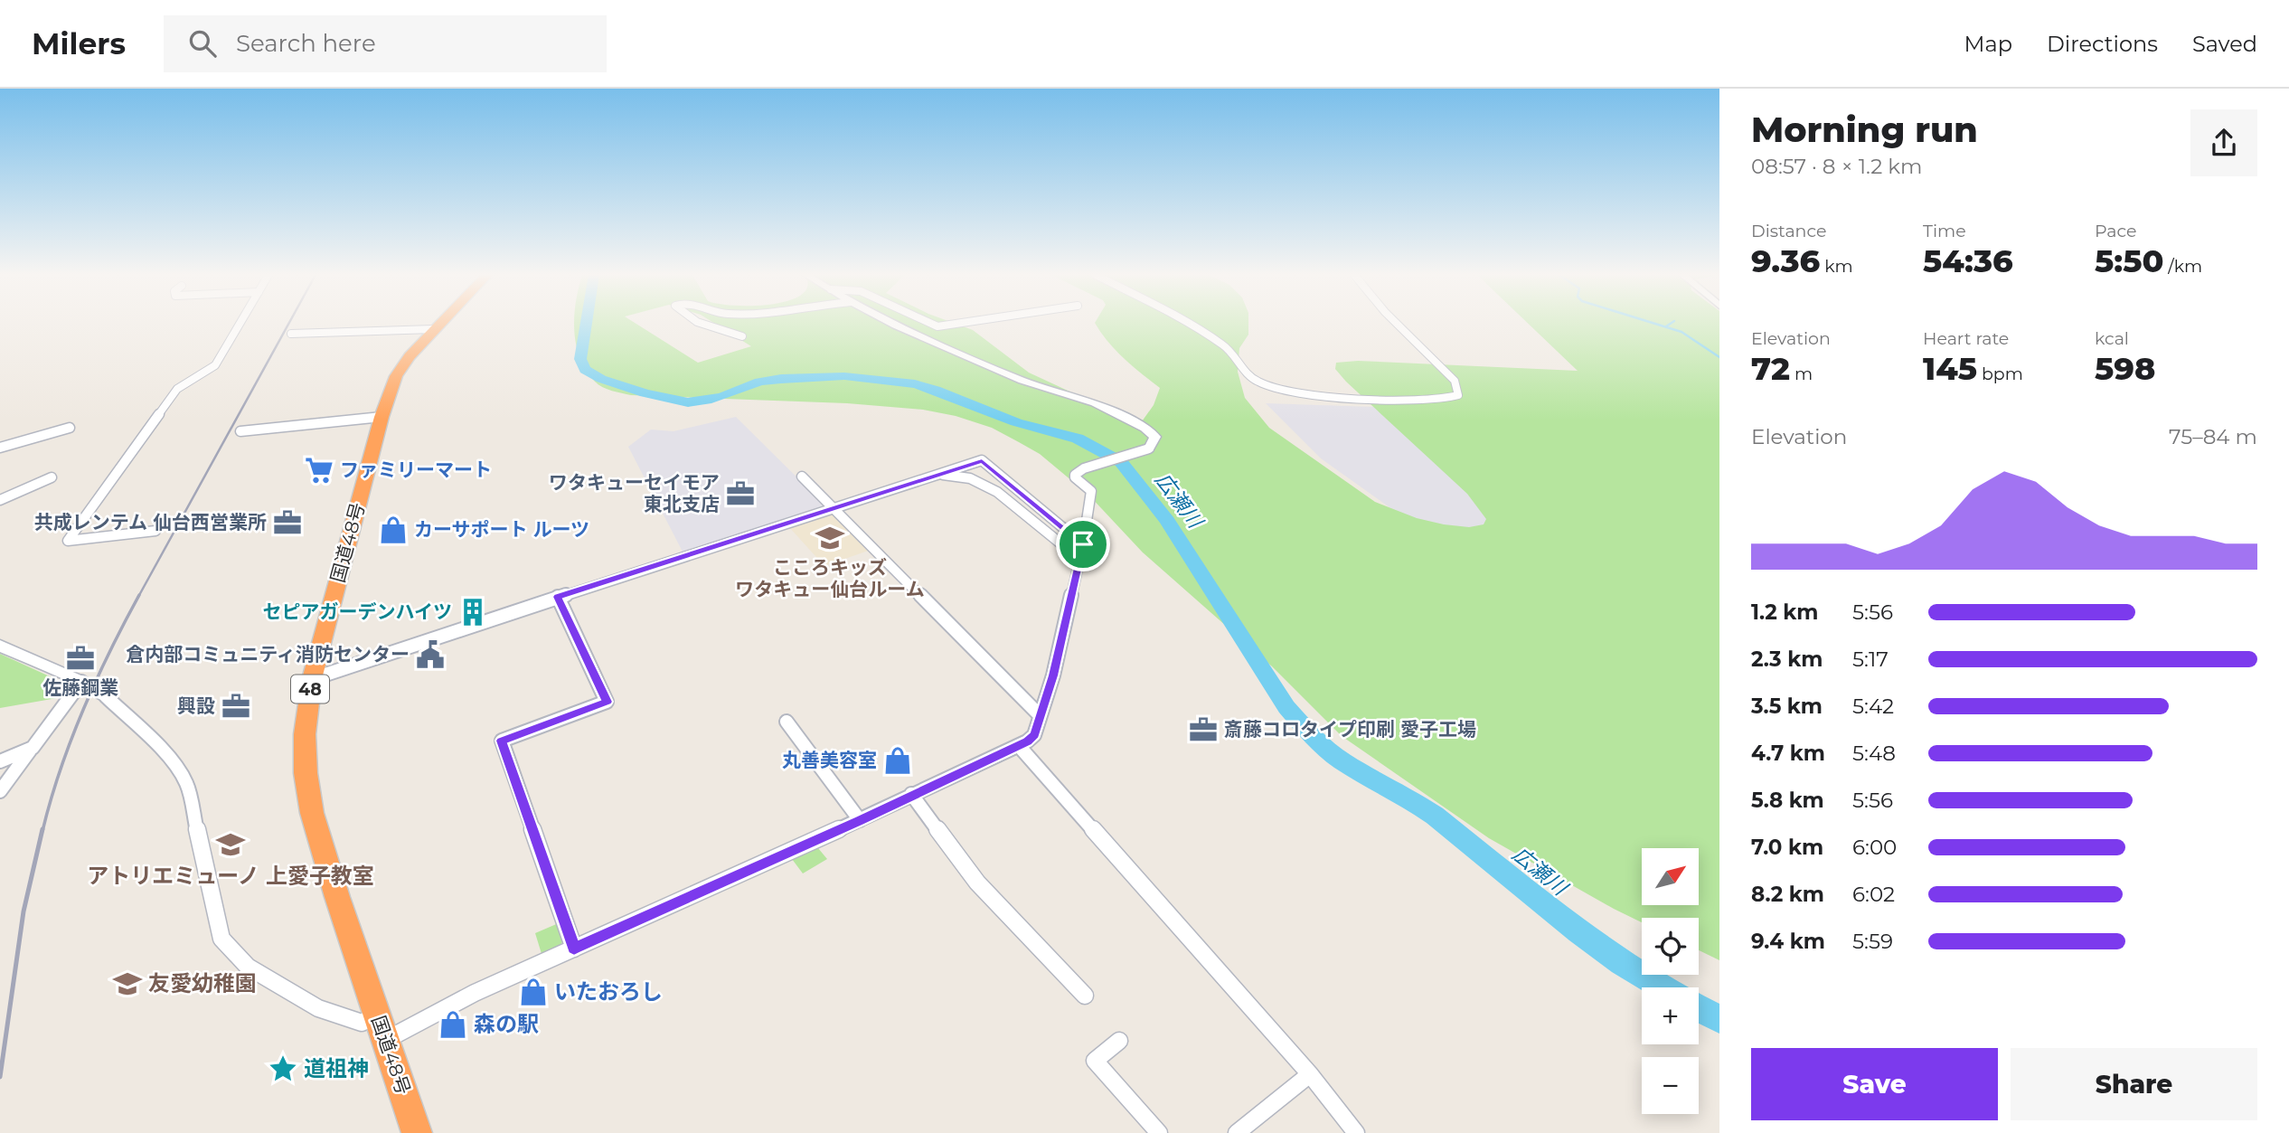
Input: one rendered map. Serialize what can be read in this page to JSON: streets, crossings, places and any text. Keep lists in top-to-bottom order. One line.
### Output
{"streets":{"highway":["国道48号","48"]},"water":["広瀬川"],"places":{"supermarket":["ファミリーマート"],"office":["ワタキューセイモア 東北支店","共成レンテム 仙台西営業所","佐藤鋼業","興設","斎藤コロタイプ印刷 愛子工場"],"shop":["カーサポート ルーツ","丸善美容室","いたおろし","森の駅"],"school or university":["こころキッズ ワタキュー仙台ルーム","アトリエミューノ 上愛子教室","友愛幼稚園"],"building":["セピアガーデンハイツ"],"public building":["倉内部コミュニティ消防センター"],"place":["道祖神"]},"north":"top right","page":{"header":"Milers","search":"Search here","nav":["Map","Directions","Saved"],"heading":["Morning run","08:57 · 8 × 1.2 km"],"stats":[["Distance","9.36 km"],["Time","54:36"],["Pace","5:50 /km"],["Elevation","72 m"],["Heart rate","145 bpm"],["kcal","598"]],"chart":["Elevation","75–84 m"],"list":[{"name":"1.2 km","note":"5:56"},{"name":"2.3 km","note":"5:17"},{"name":"3.5 km","note":"5:42"},{"name":"4.7 km","note":"5:48"},{"name":"5.8 km","note":"5:56"},{"name":"7.0 km","note":"6:00"},{"name":"8.2 km","note":"6:02"},{"name":"9.4 km","note":"5:59"}],"map_buttons":["+","−"],"buttons":["Save","Share"]}}
